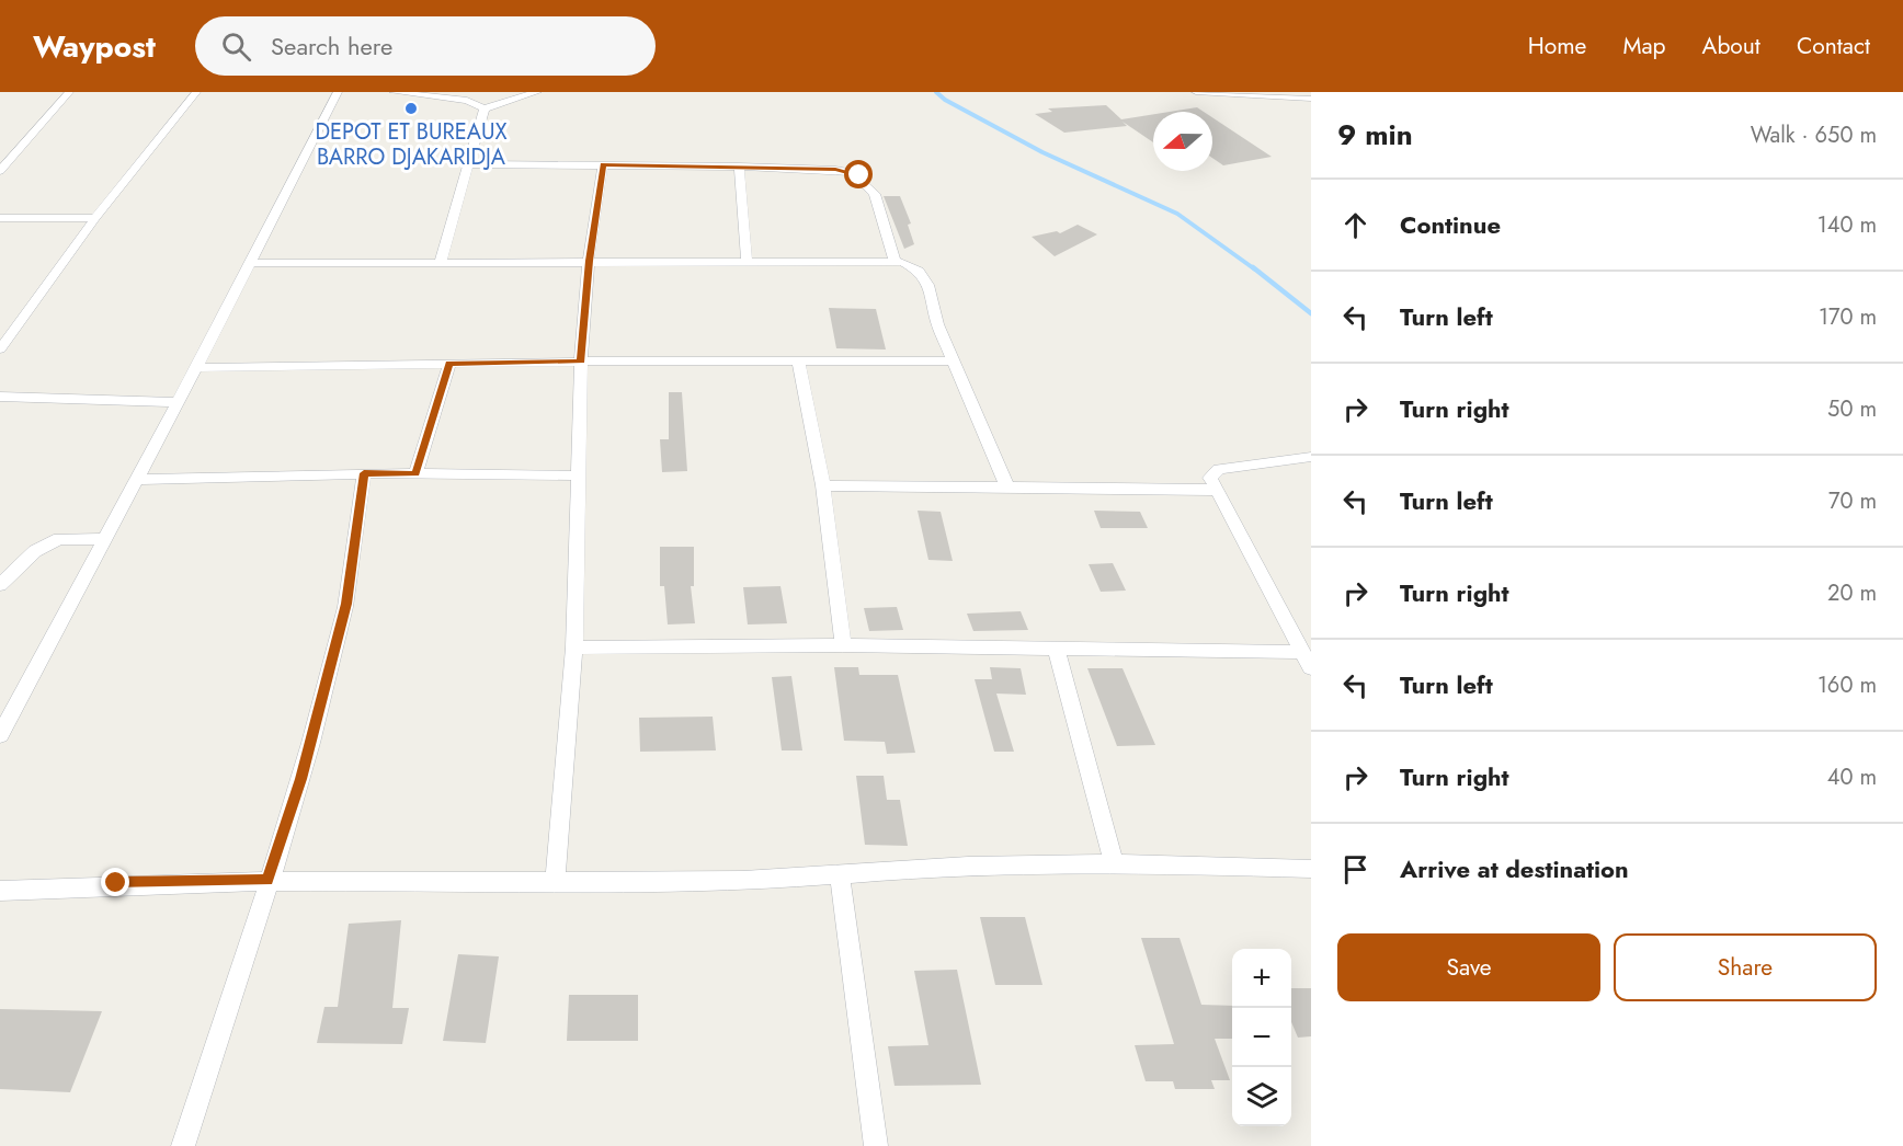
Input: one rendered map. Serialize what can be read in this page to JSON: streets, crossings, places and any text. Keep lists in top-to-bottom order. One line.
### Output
{"places":["DEPOT ET BUREAUX BARRO DJAKARIDJA"],"north":"left","page":{"header":"Waypost","search":"Search here","nav":["Home","Map","About","Contact"],"heading":["9 min","Walk · 650 m"],"list":[["Continue","140 m"],["Turn left","170 m"],["Turn right","50 m"],["Turn left","70 m"],["Turn right","20 m"],["Turn left","160 m"],["Turn right","40 m"],"Arrive at destination"],"buttons":["Save","Share"],"map_buttons":["+","−"]}}
